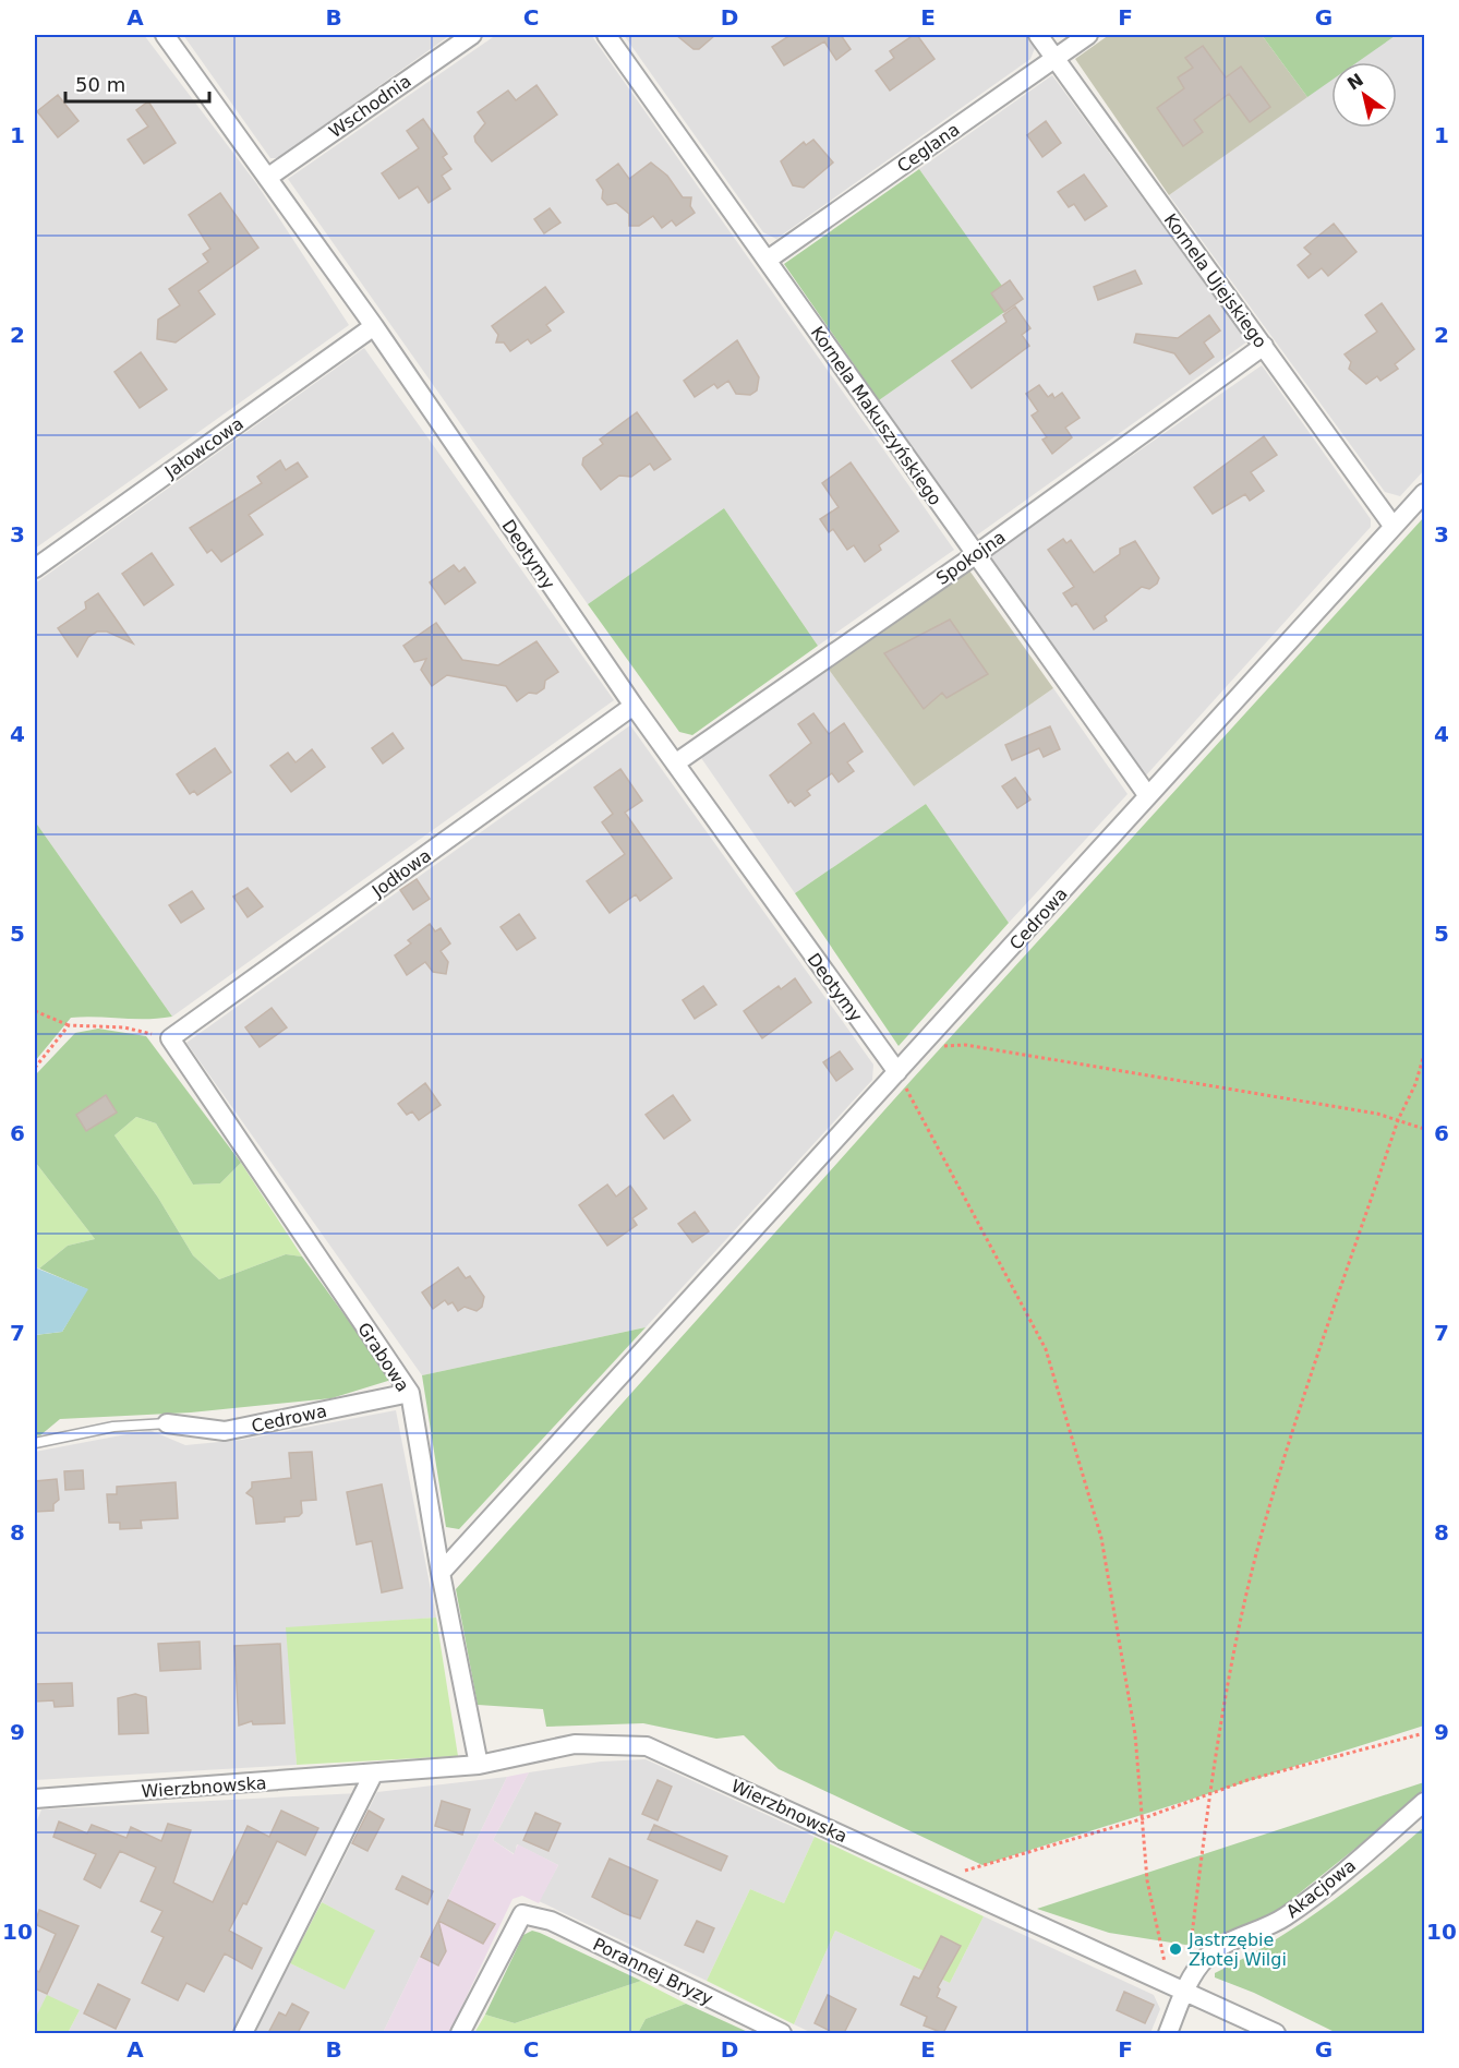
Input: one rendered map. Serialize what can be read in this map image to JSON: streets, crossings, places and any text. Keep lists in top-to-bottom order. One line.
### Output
{"streets":{"street":["Wschodnia","Ceglana","Kornela Ujejskiego","Kornela Makuszyńskiego","Jałowcowa","Deotymy","Spokojna","Jodłowa","Cedrowa","Grabowa","Wierzbnowska","Akacjowa","Porannej Bryzy"]},"crossings":[["Wschodnia","Deotymy"],["Ceglana","Kornela Ujejskiego"],["Ceglana","Kornela Makuszyńskiego"],["Kornela Ujejskiego","Spokojna"],["Kornela Ujejskiego","Cedrowa"],["Kornela Makuszyńskiego","Spokojna"],["Kornela Makuszyńskiego","Cedrowa"],["Jałowcowa","Deotymy"],["Deotymy","Spokojna"],["Deotymy","Jodłowa"],["Deotymy","Cedrowa"],["Jodłowa","Grabowa"],["Cedrowa","Grabowa"],["Grabowa","Wierzbnowska"],["Wierzbnowska","Akacjowa"]],"places":["Jastrzębie Złotej Wilgi"],"scale_bar":"50 m","north":"top left","grid":{"columns":["A","B","C","D","E","F","G"],"rows":["1","2","3","4","5","6","7","8","9","10"]}}
